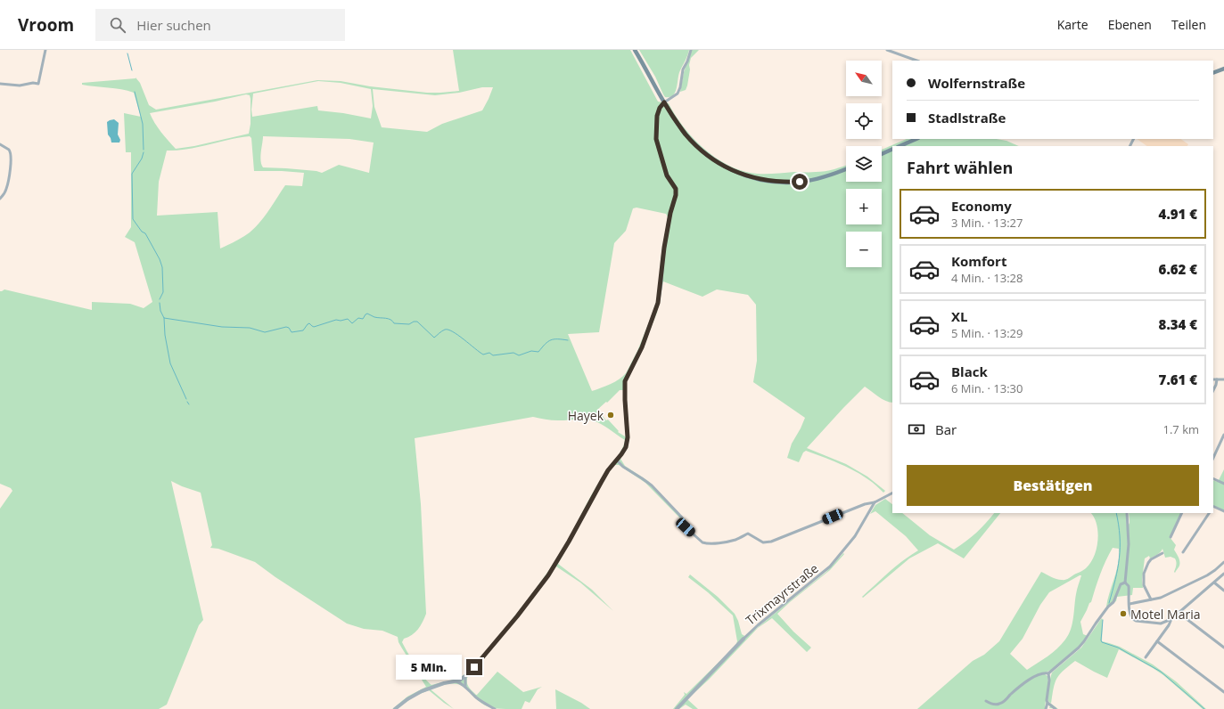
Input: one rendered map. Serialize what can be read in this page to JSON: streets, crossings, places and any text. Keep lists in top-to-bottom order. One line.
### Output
{"streets":{"street":["Trixmayrstraße"]},"places":["Hayek","Motel Maria"],"north":"top left","page":{"header":"Vroom","search":"Hier suchen","nav":["Karte","Ebenen","Teilen"],"map_buttons":["+","−"],"banner":["Wolfernstraße","Stadlstraße"],"heading":"Fahrt wählen","list":[{"name":"Economy","note":"3 Min. · 13:27","value":"4.91 €"},{"name":"Komfort","note":"4 Min. · 13:28","value":"6.62 €"},{"name":"XL","note":"5 Min. · 13:29","value":"8.34 €"},{"name":"Black","note":"6 Min. · 13:30","value":"7.61 €"}],"pay":["Bar","1.7 km"],"buttons":"Bestätigen","bubble":"5 Min."}}
